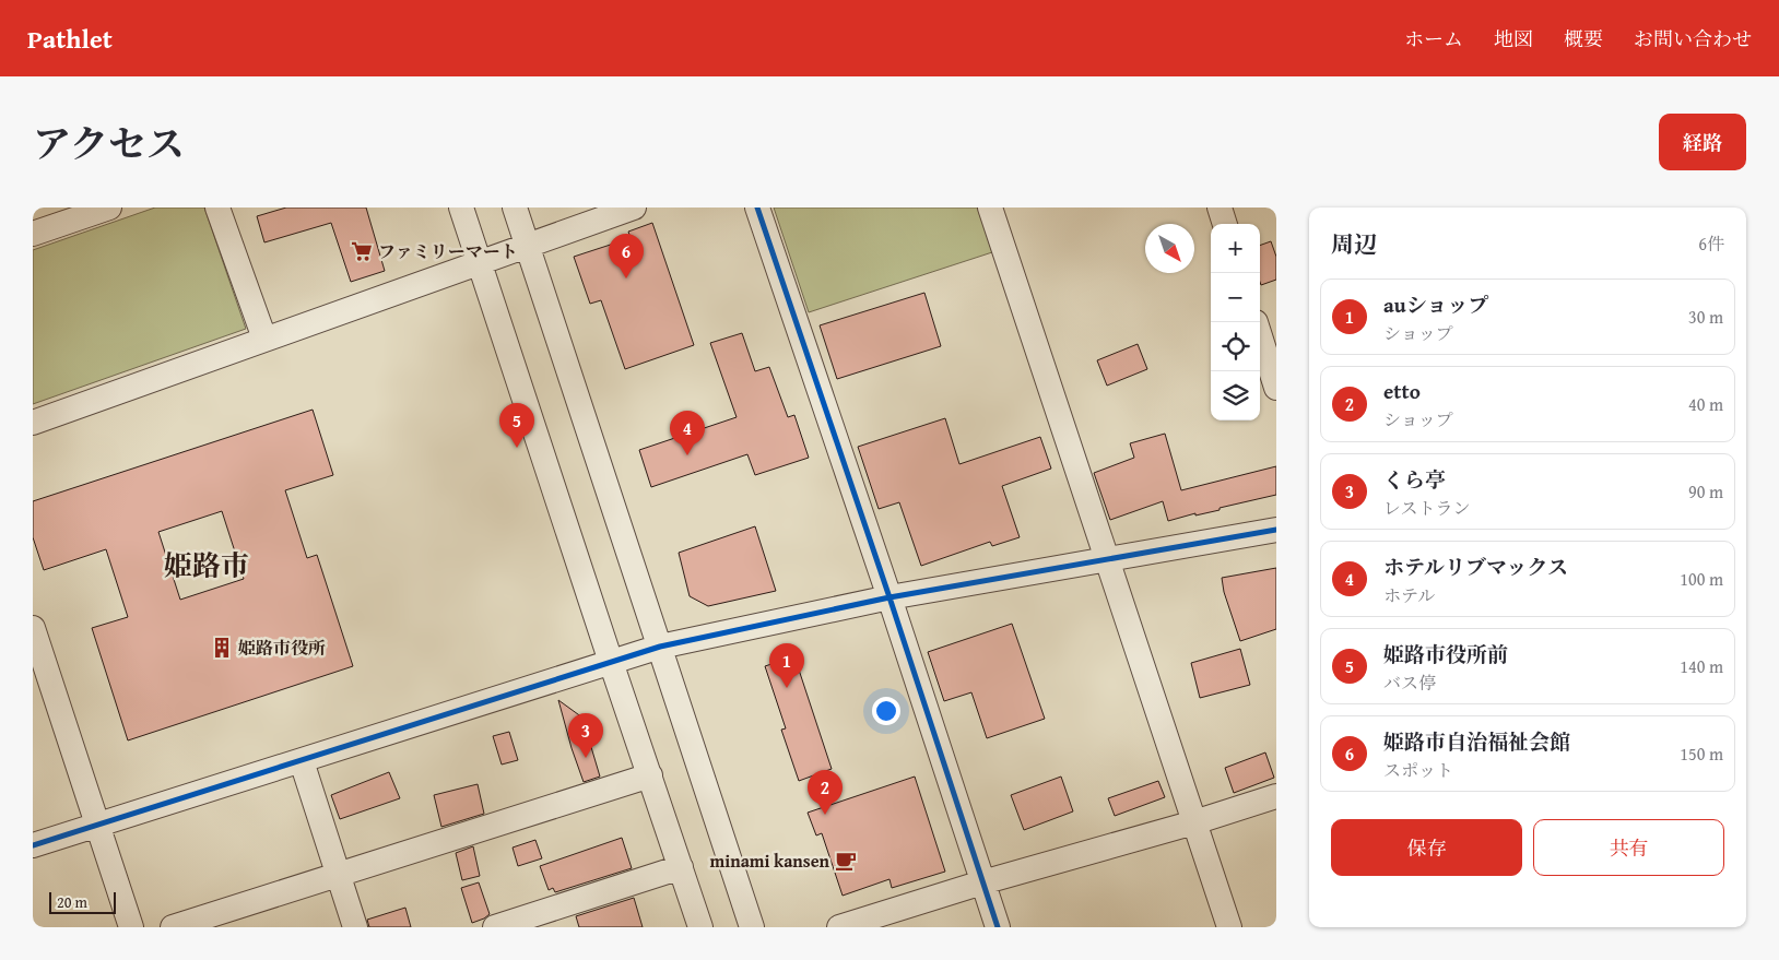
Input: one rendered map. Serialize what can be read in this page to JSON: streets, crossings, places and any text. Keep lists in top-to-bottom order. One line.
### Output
{"districts":["姫路市"],"places":{"supermarket":["ファミリーマート"],"building":["姫路市役所"],"cafe":["minami kansen"]},"scale_bar":"20 m","north":"bottom right","page":{"header":"Pathlet","nav":["ホーム","地図","概要","お問い合わせ"],"title":"アクセス","buttons":["経路",["保存","共有"]],"heading":["周辺","6件"],"map_buttons":["+","−"],"pins":["6","5","4","1","3","2"],"list":[{"mark":"1","name":"auショップ","note":"ショップ","value":"30 m"},{"mark":"2","name":"etto","note":"ショップ","value":"40 m"},{"mark":"3","name":"くら亭","note":"レストラン","value":"90 m"},{"mark":"4","name":"ホテルリブマックス","note":"ホテル","value":"100 m"},{"mark":"5","name":"姫路市役所前","note":"バス停","value":"140 m"},{"mark":"6","name":"姫路市自治福祉会館","note":"スポット","value":"150 m"}],"scale":"20 m"}}
